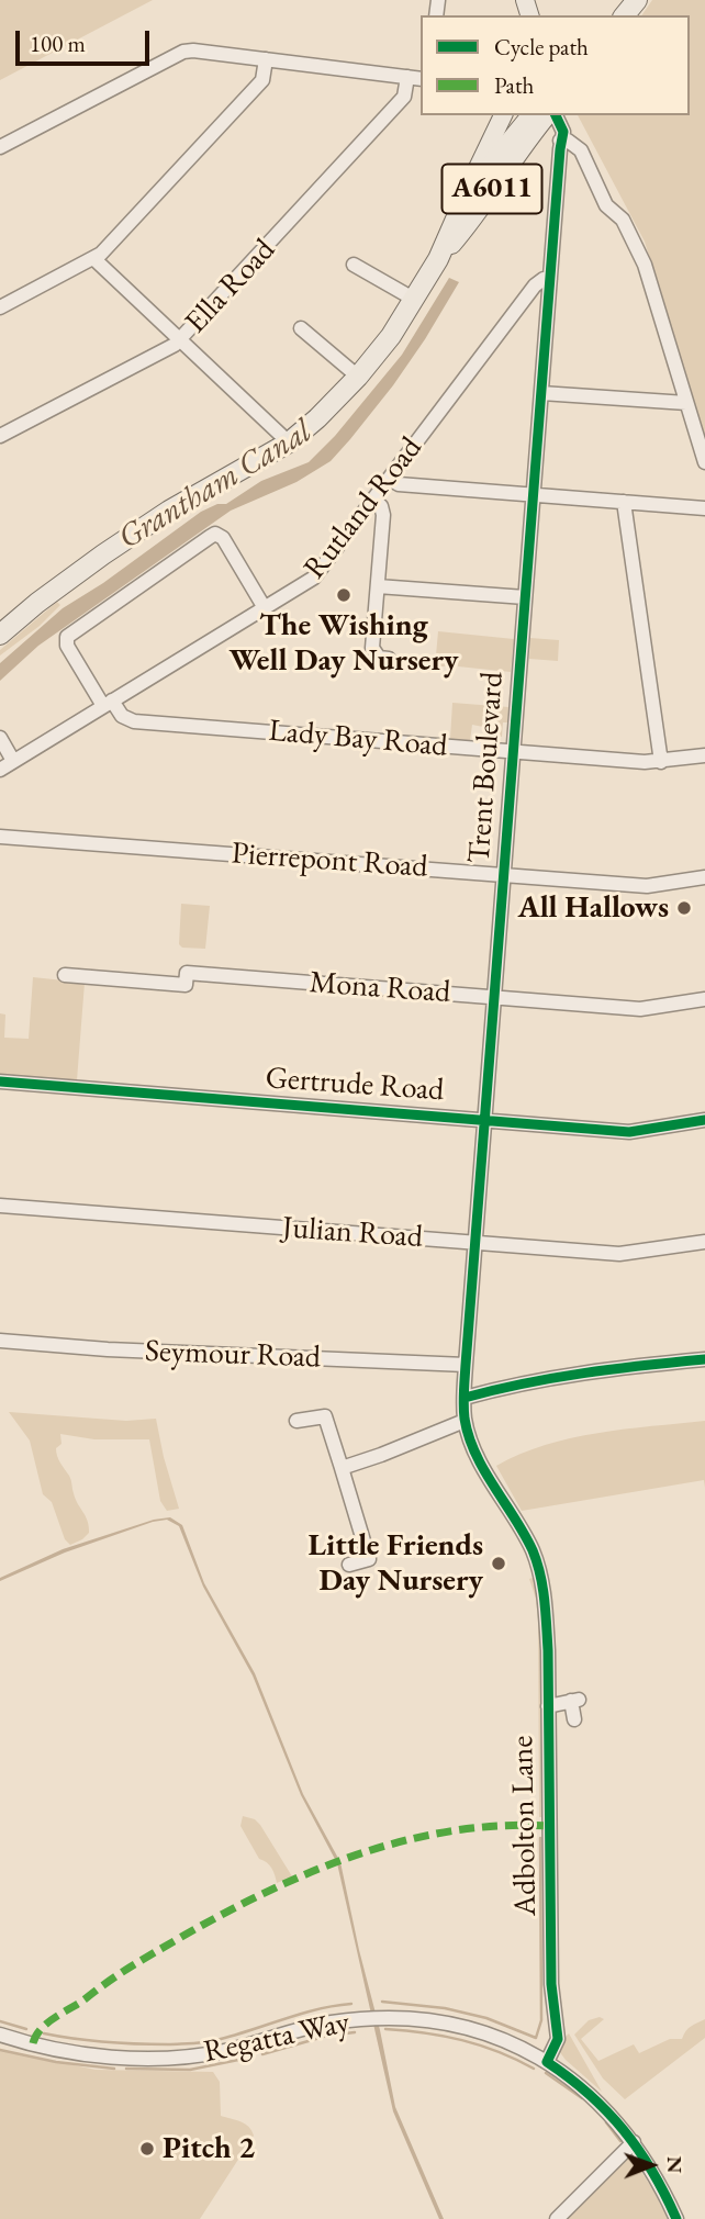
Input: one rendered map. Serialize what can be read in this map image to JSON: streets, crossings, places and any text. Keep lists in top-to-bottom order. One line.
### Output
{"streets":{"highway":["A6011"],"street":["Ella Road","Rutland Road","Lady Bay Road","Trent Boulevard","Pierrepont Road","Mona Road","Gertrude Road","Julian Road","Seymour Road","Adbolton Lane","Regatta Way"]},"crossings":[["Rutland Road","Lady Bay Road"],["Rutland Road","Trent Boulevard"],["Lady Bay Road","Trent Boulevard"],["Trent Boulevard","Pierrepont Road"],["Trent Boulevard","Mona Road"],["Trent Boulevard","Gertrude Road"],["Trent Boulevard","Julian Road"],["Trent Boulevard","Seymour Road"],["Trent Boulevard","Adbolton Lane"],["Adbolton Lane","Regatta Way"]],"water":["Grantham Canal"],"places":["The Wishing Well Day Nursery","All Hallows","Little Friends Day Nursery","Pitch 2"],"legend":["Cycle path","Path"],"scale_bar":"100 m","north":"right"}
